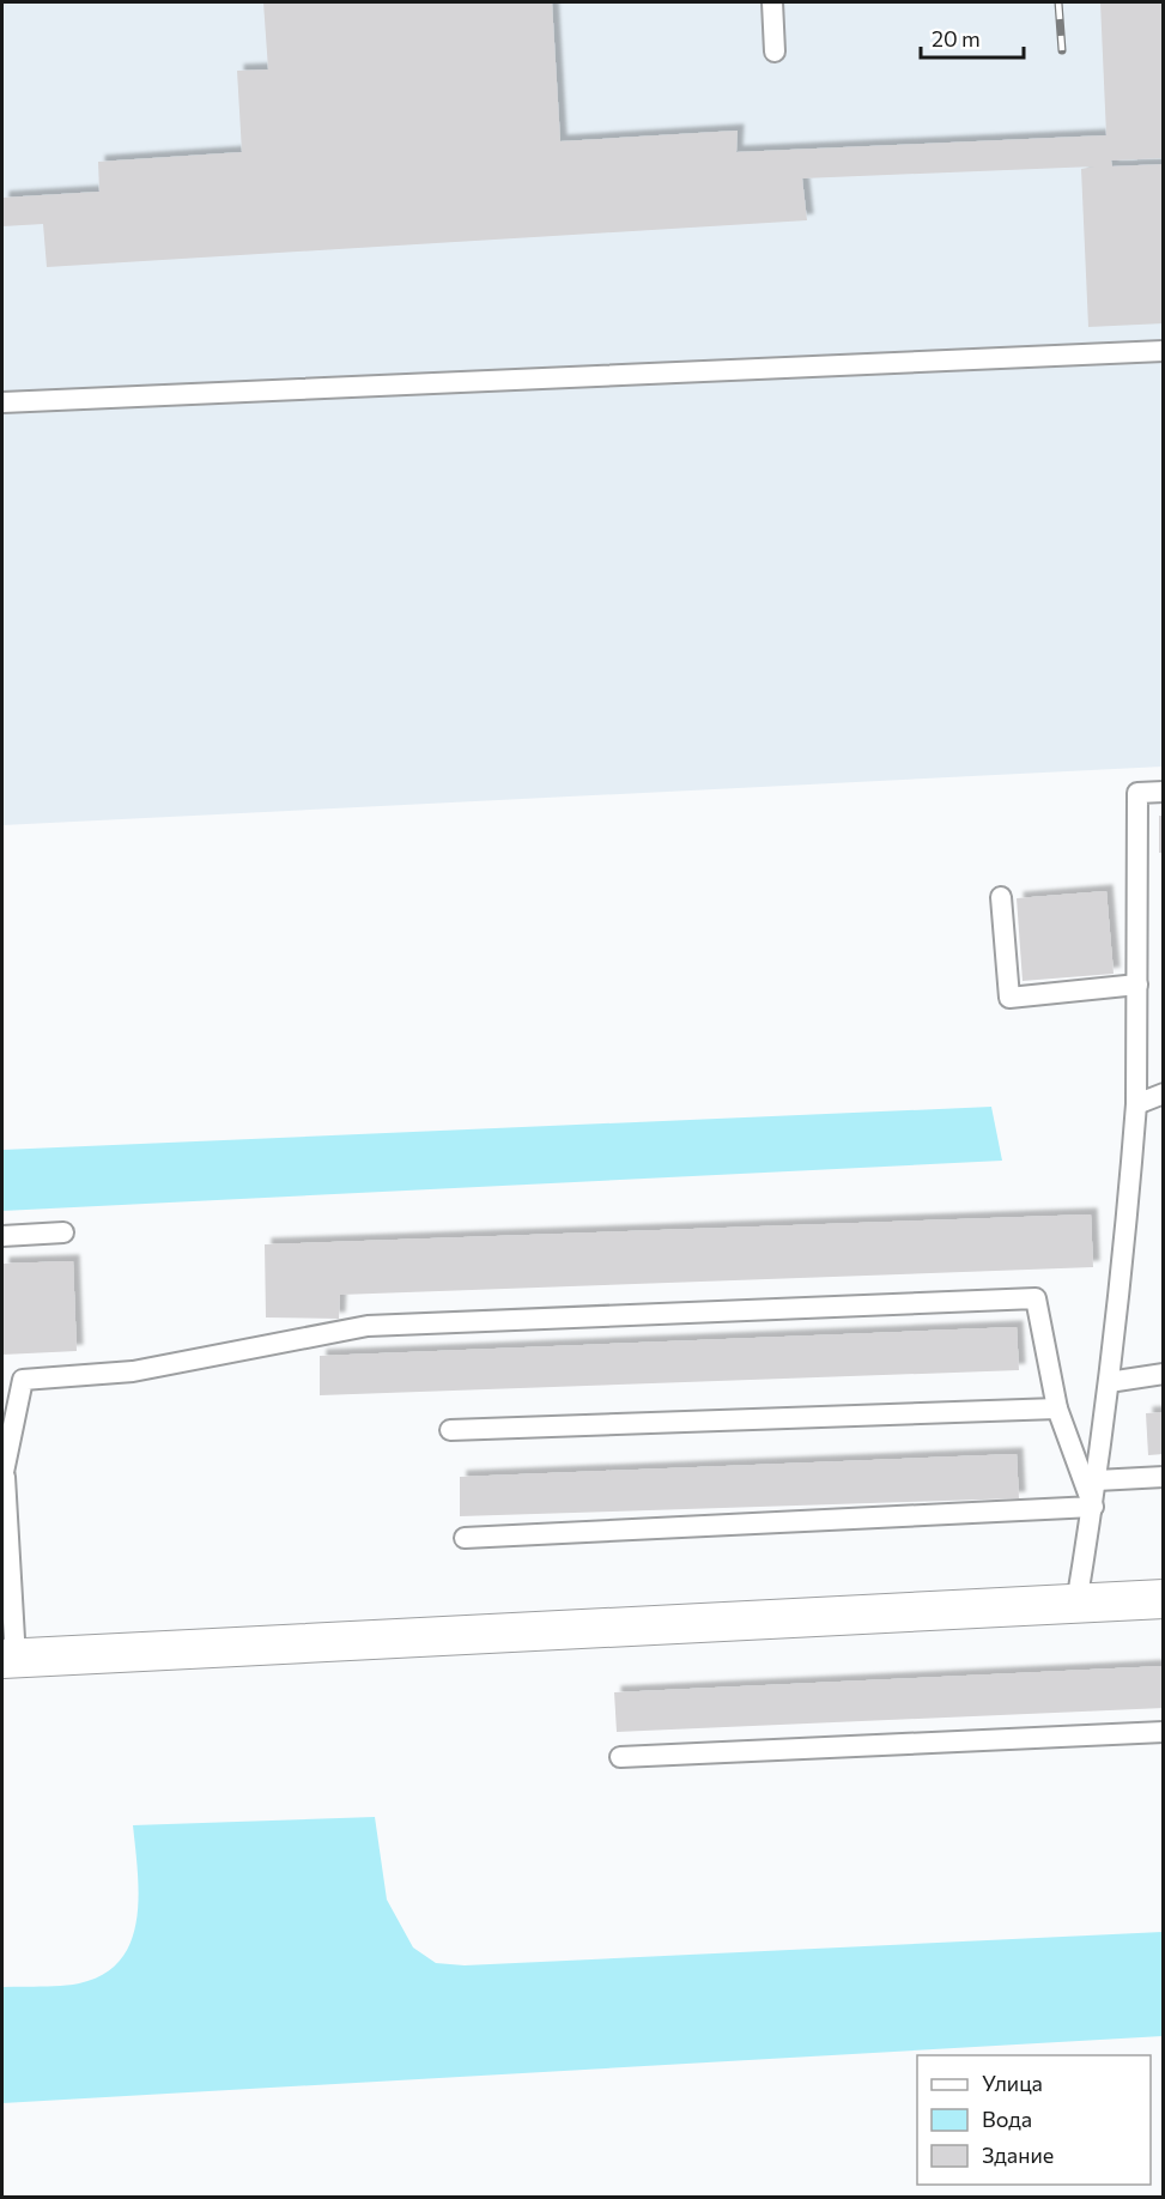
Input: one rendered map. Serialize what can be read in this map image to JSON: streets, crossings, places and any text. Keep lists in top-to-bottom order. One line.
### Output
{"legend":["Улица","Вода","Здание"],"scale_bar":"20 m"}
